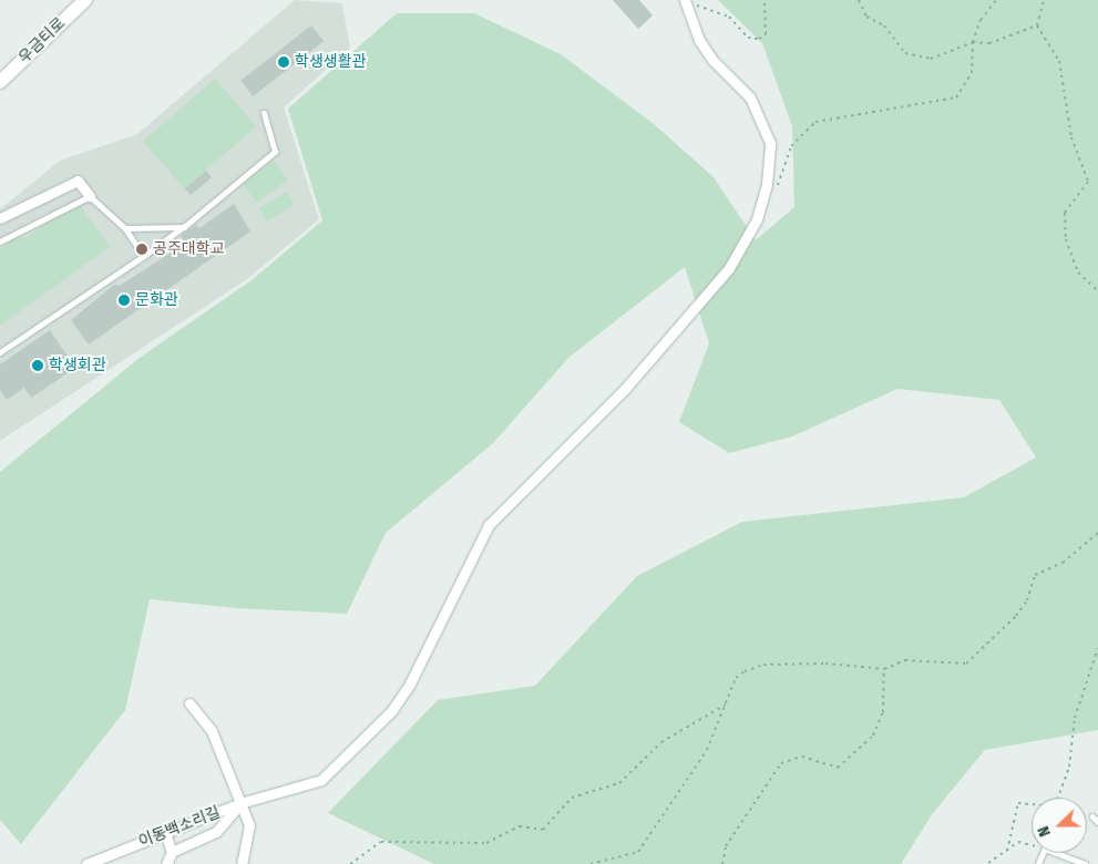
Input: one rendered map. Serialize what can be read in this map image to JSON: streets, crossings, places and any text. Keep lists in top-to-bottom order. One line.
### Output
{"streets":{"main road":["우금티로"],"street":["이동백소리길"]},"places":["학생생활관","공주대학교","문화관","학생회관"],"north":"left"}
